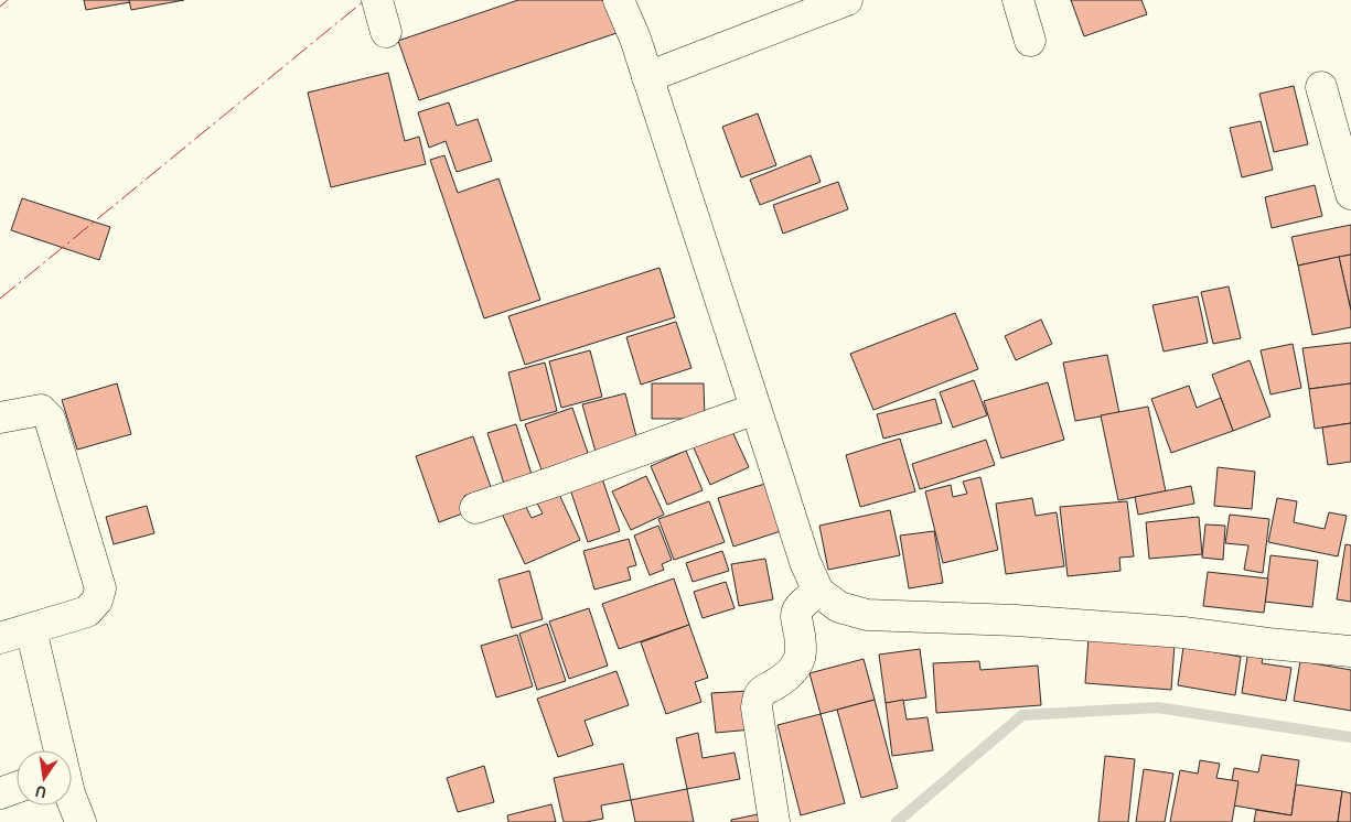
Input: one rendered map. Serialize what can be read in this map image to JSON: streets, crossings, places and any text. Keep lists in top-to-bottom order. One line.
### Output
{"north":"bottom"}
